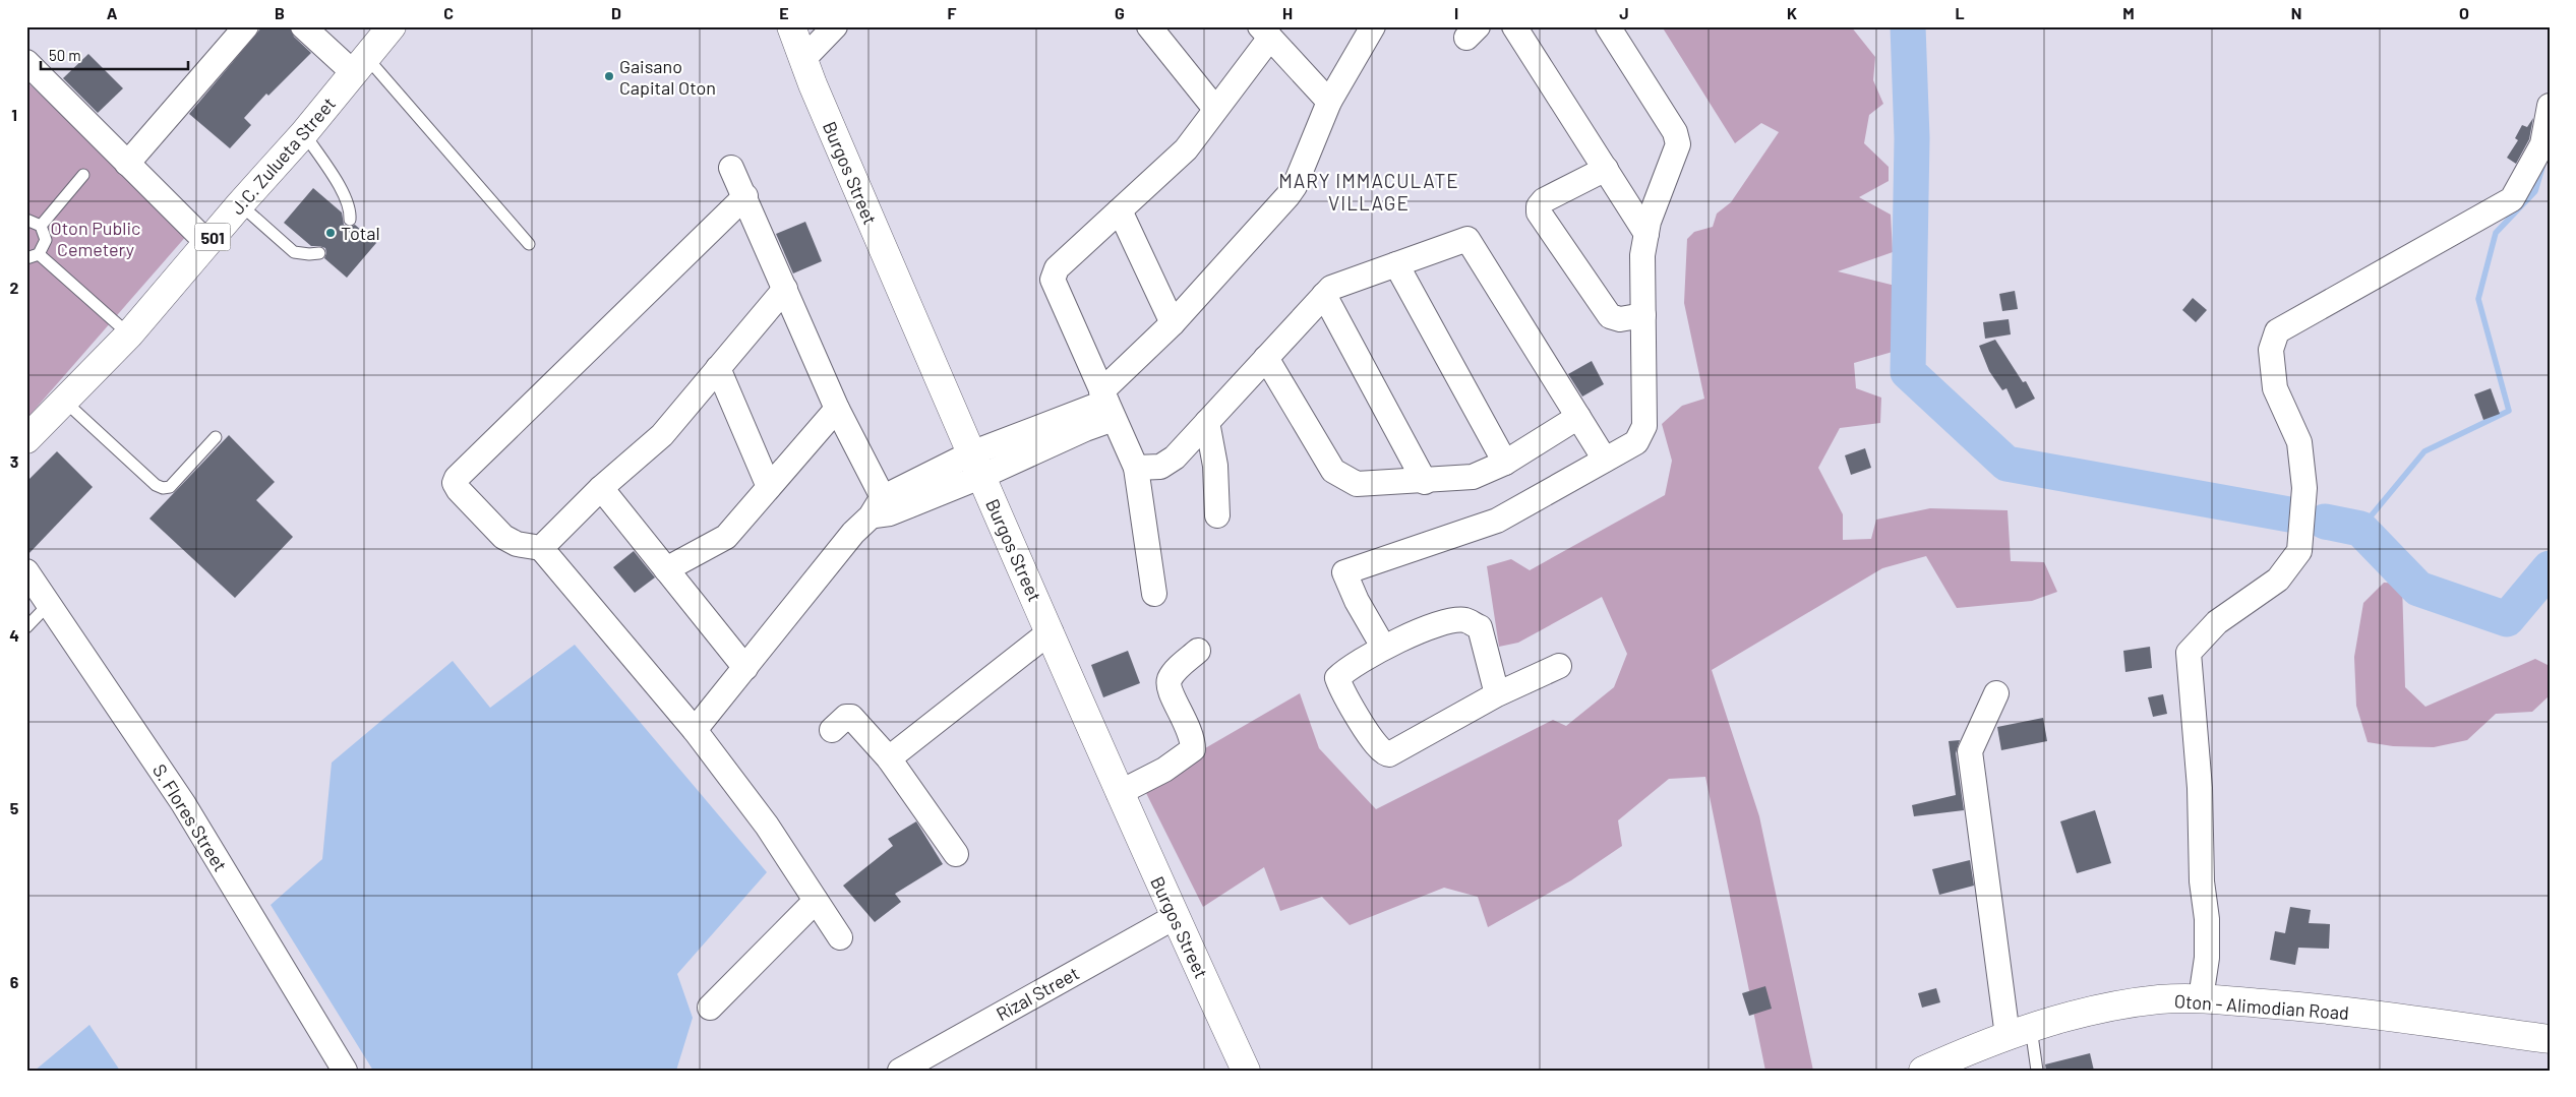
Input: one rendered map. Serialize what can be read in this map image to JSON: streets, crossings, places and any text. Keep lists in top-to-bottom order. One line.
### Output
{"streets":{"main road":["J.C. Zulueta Street","Burgos Street","501","Oton - Alimodian Road"],"street":["S. Flores Street","Rizal Street"]},"crossings":[["Burgos Street","Rizal Street"]],"districts":["MARY IMMACULATE VILLAGE"],"parks":["Oton Public Cemetery"],"places":["Gaisano Capital Oton","Total"],"scale_bar":"50 m","grid":{"columns":["A","B","C","D","E","F","G","H","I","J","K","L","M","N","O"],"rows":["1","2","3","4","5","6"]}}
